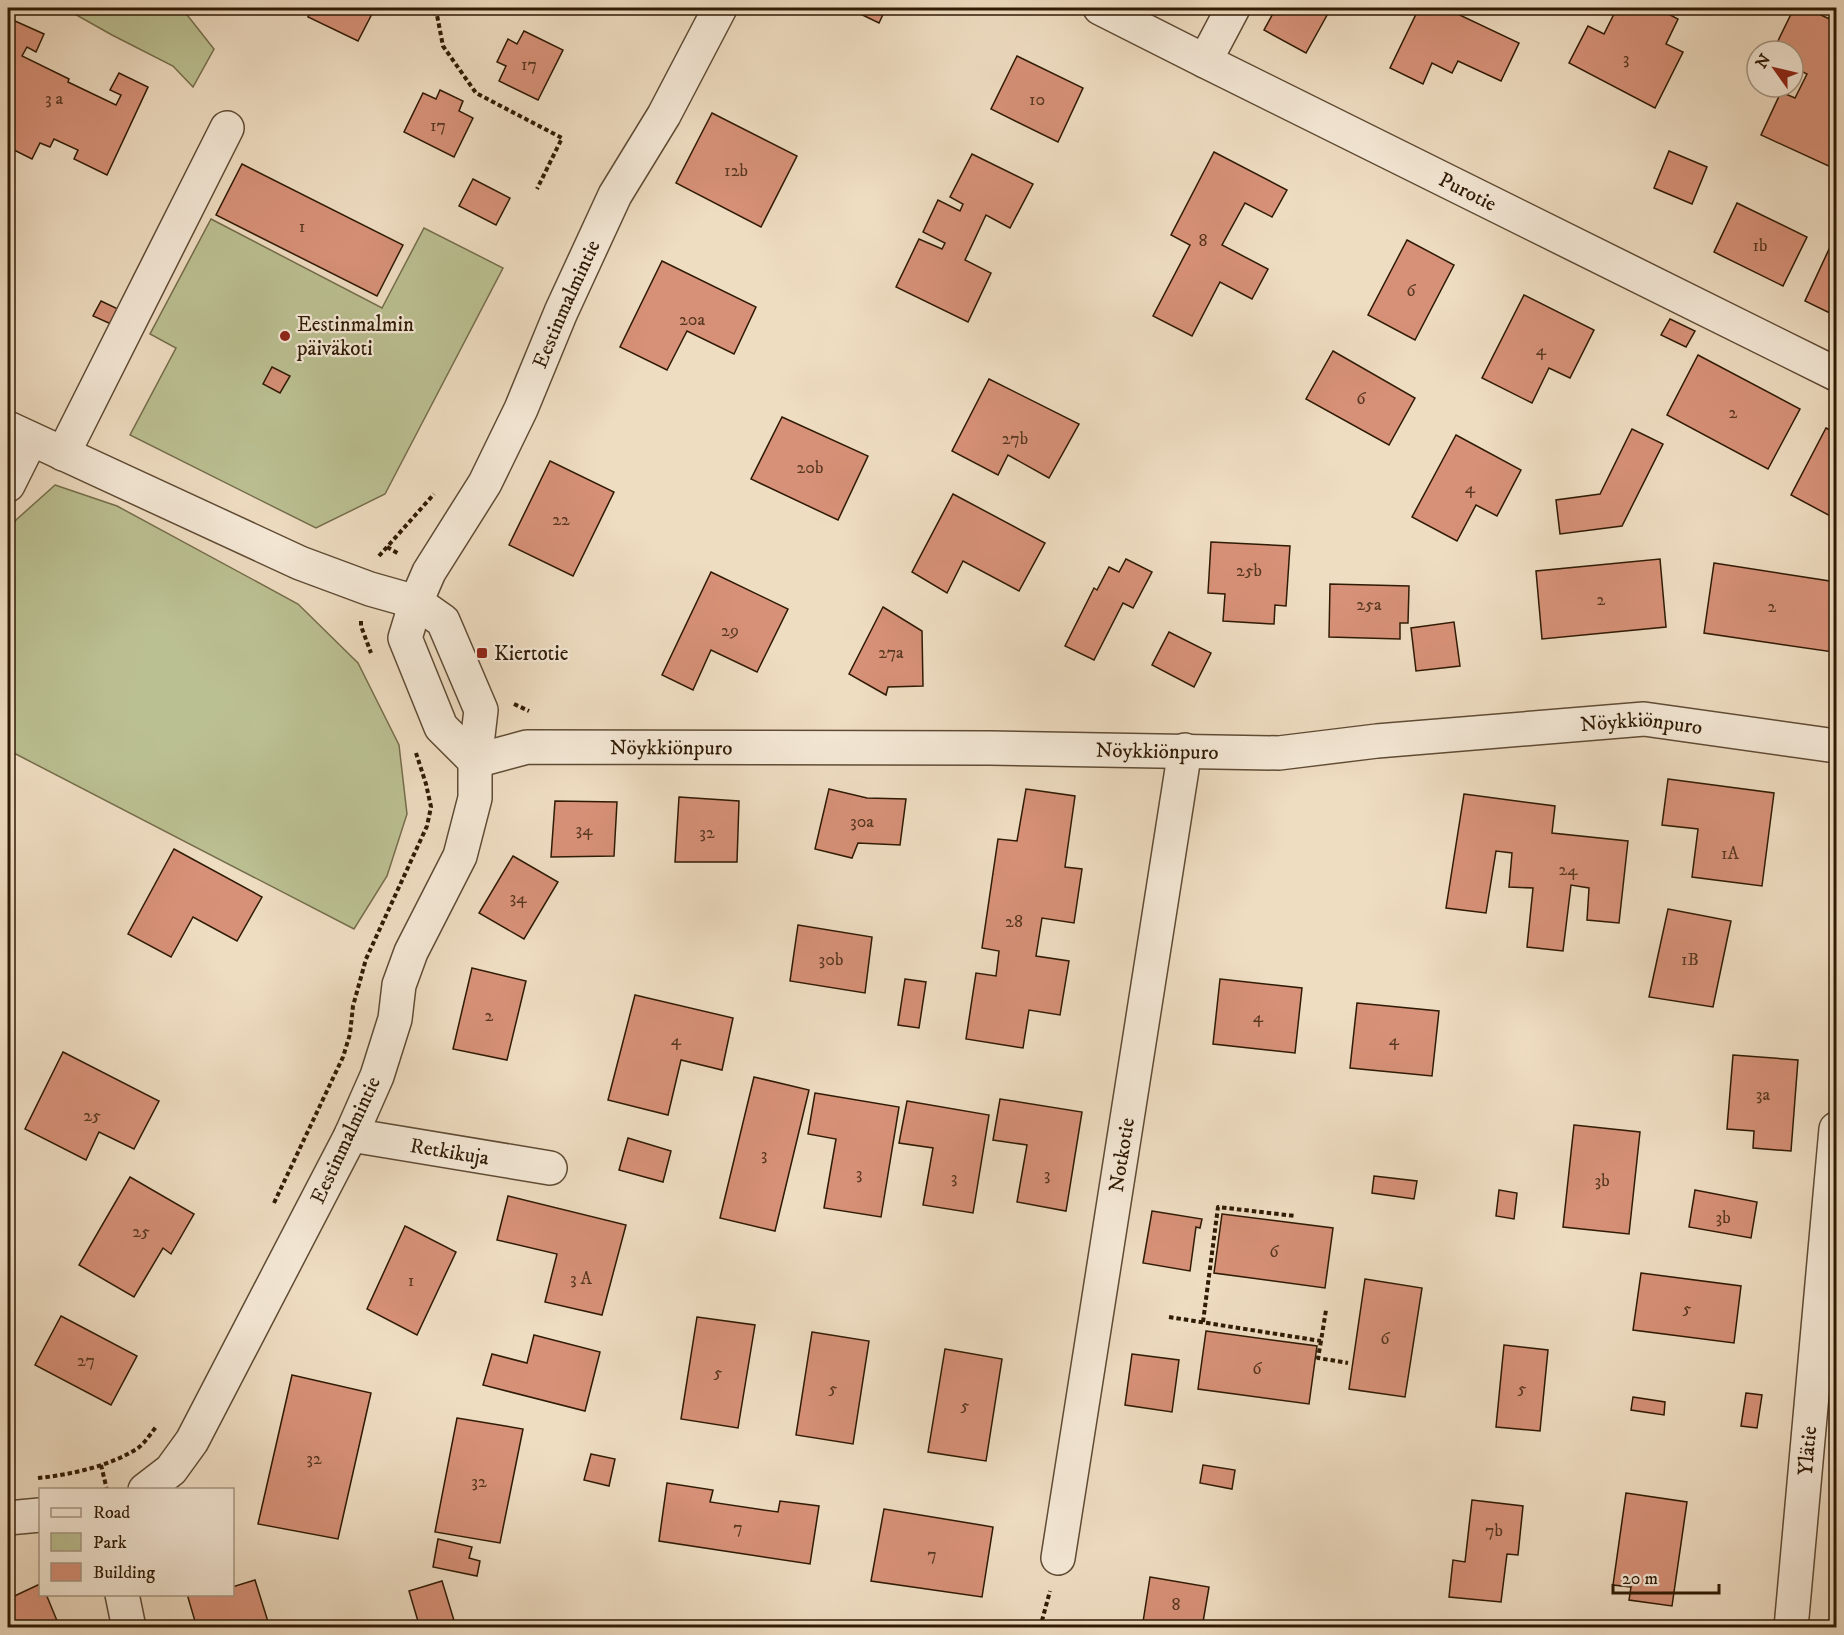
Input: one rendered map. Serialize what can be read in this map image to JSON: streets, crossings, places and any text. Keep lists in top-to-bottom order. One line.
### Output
{"streets":{"street":["Purotie","Eestinmalmintie","Nöykkiönpuro","Retkikuja","Notkotie","Ylätie"]},"crossings":[["Eestinmalmintie","Nöykkiönpuro"],["Eestinmalmintie","Retkikuja"],["Nöykkiönpuro","Notkotie"]],"places":{"other":["Eestinmalmin päiväkoti"],"transit":["Kiertotie"]},"house_numbers":["3","17","3 a","10","17","12b","1","8","1b","6","20a","4","6","2","27b","20b","4","22","25b","2","25a","2","29","27a","30a","34","32","1A","24","34","28","30b","1B","2","4","4","4","3a","25","3","3","3","3","3b","3b","25","6","3 A","1","5","6","27","6","5","5","5","5","32","32","7","7b","7","8"],"legend":["Road","Park","Building"],"scale_bar":"20 m","north":"top left"}
